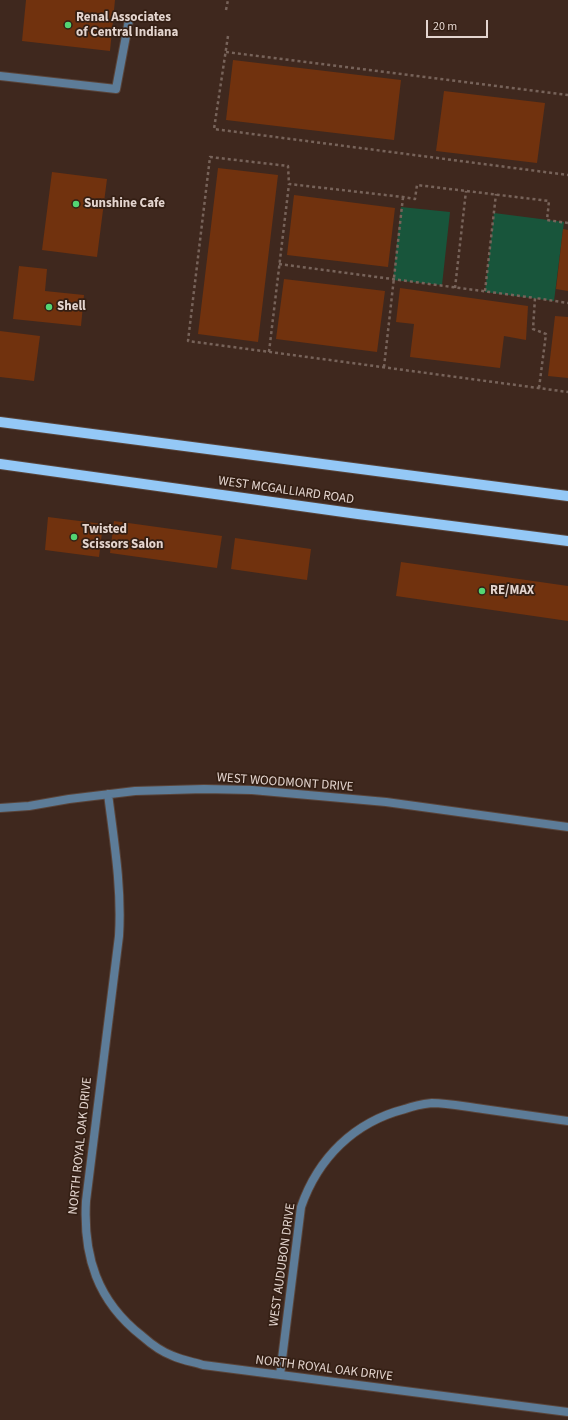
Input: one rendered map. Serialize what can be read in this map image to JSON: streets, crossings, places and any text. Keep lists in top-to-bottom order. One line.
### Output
{"streets":{"main road":["WEST MCGALLIARD ROAD"],"street":["WEST WOODMONT DRIVE","NORTH ROYAL OAK DRIVE","WEST AUDUBON DRIVE"]},"crossings":[["WEST WOODMONT DRIVE","NORTH ROYAL OAK DRIVE"],["NORTH ROYAL OAK DRIVE","WEST AUDUBON DRIVE"]],"places":["Renal Associates of Central Indiana","Sunshine Cafe","Shell","Twisted Scissors Salon","RE/MAX"],"scale_bar":"20 m"}
